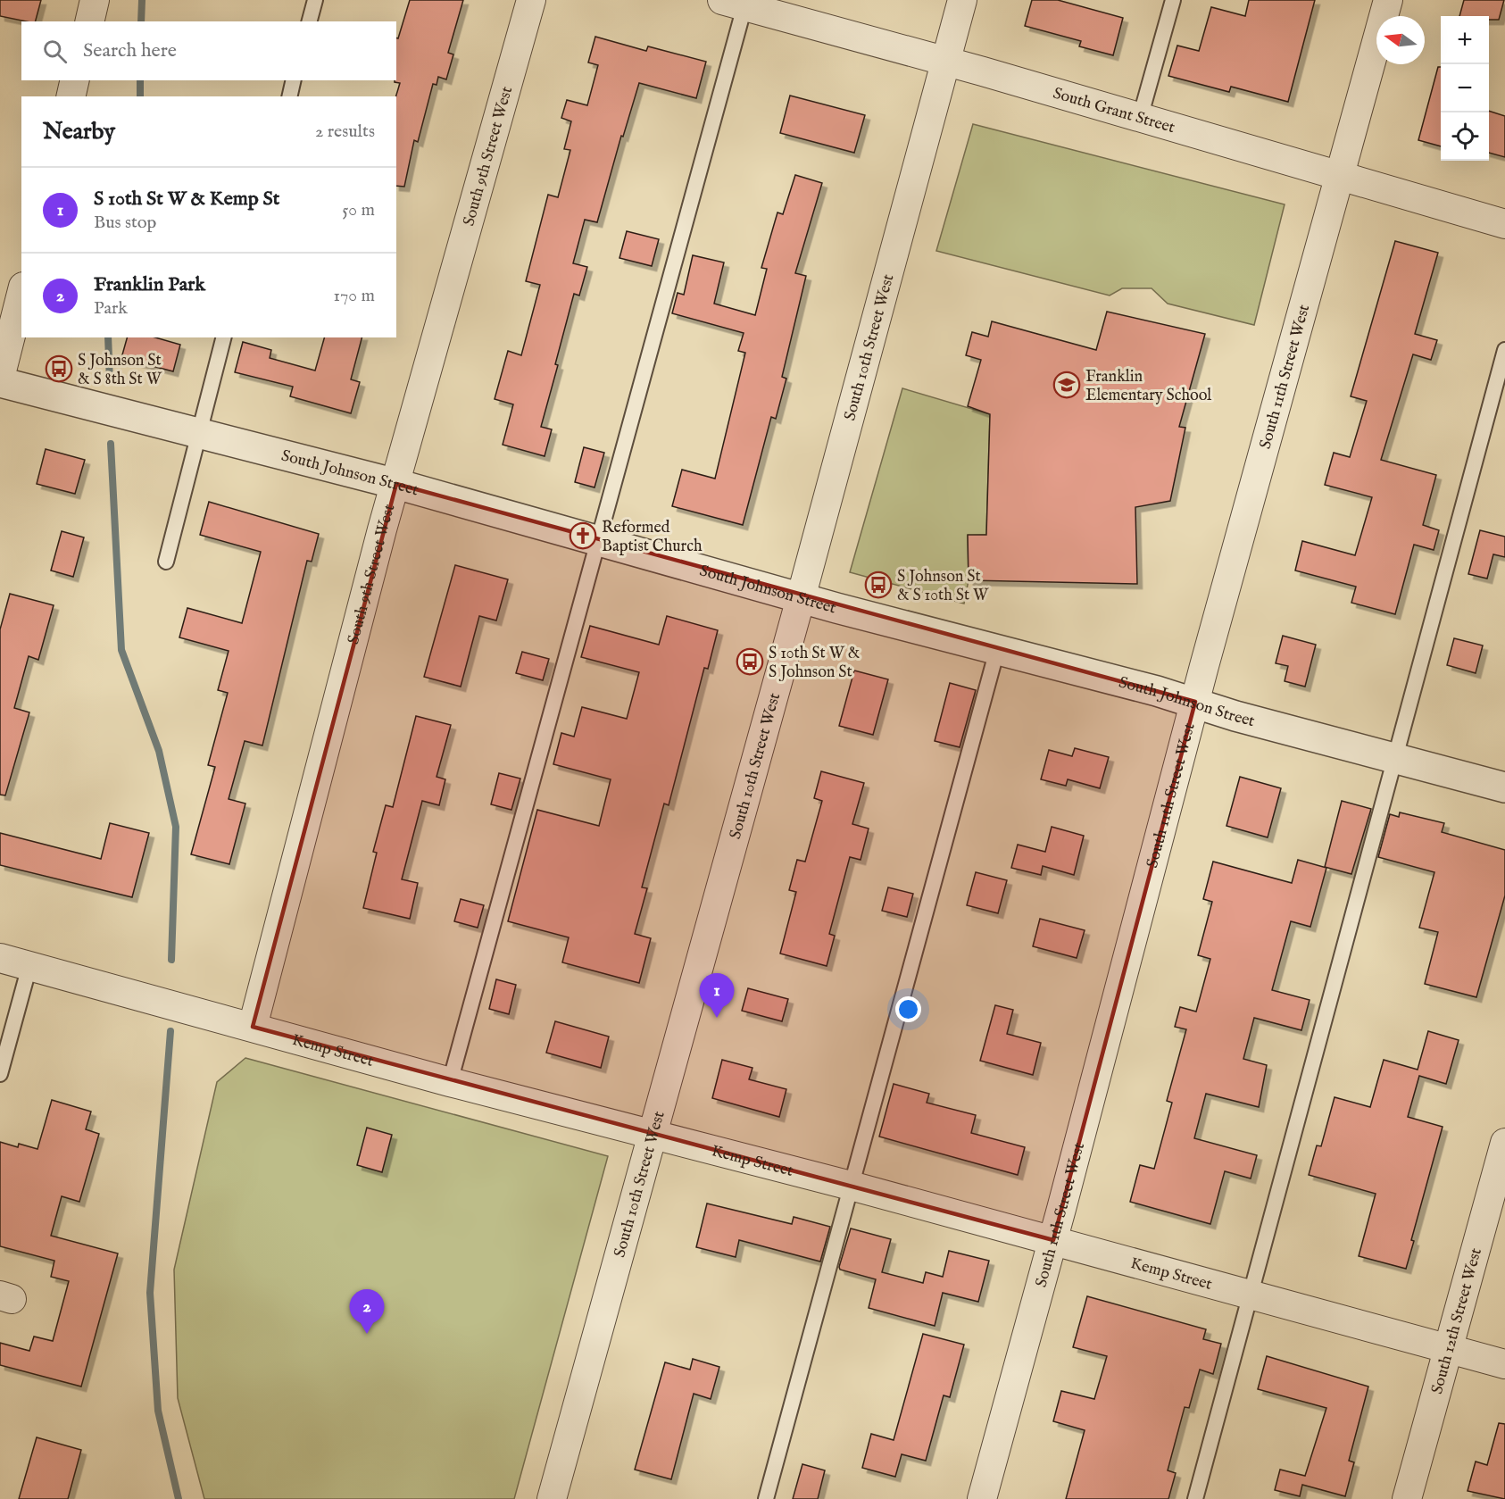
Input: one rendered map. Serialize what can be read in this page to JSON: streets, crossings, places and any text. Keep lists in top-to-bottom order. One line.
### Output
{"streets":{"street":["South Grant Street","South 9th Street West","South 10th Street West","South 11th Street West","South Johnson Street","Kemp Street","South 12th Street West"]},"crossings":[["South Grant Street","South 10th Street West"],["South Grant Street","South 11th Street West"],["South 9th Street West","South Johnson Street"],["South 9th Street West","Kemp Street"],["South 10th Street West","South Johnson Street"],["South 10th Street West","Kemp Street"],["South 11th Street West","South Johnson Street"],["South 11th Street West","Kemp Street"],["Kemp Street","South 12th Street West"]],"places":{"bus stop":["S Johnson St & S 8th St W","S Johnson St & S 10th St W","S 10th St W & S Johnson St"],"school or university":["Franklin Elementary School"],"church":["Reformed Baptist Church"]},"north":"left","page":{"map_buttons":["+","−"],"search":"Search here","heading":["Nearby","2 results"],"list":[{"mark":"1","name":"S 10th St W & Kemp St","note":"Bus stop","value":"50 m"},{"mark":"2","name":"Franklin Park","note":"Park","value":"170 m"}],"pins":["1","2"]}}
